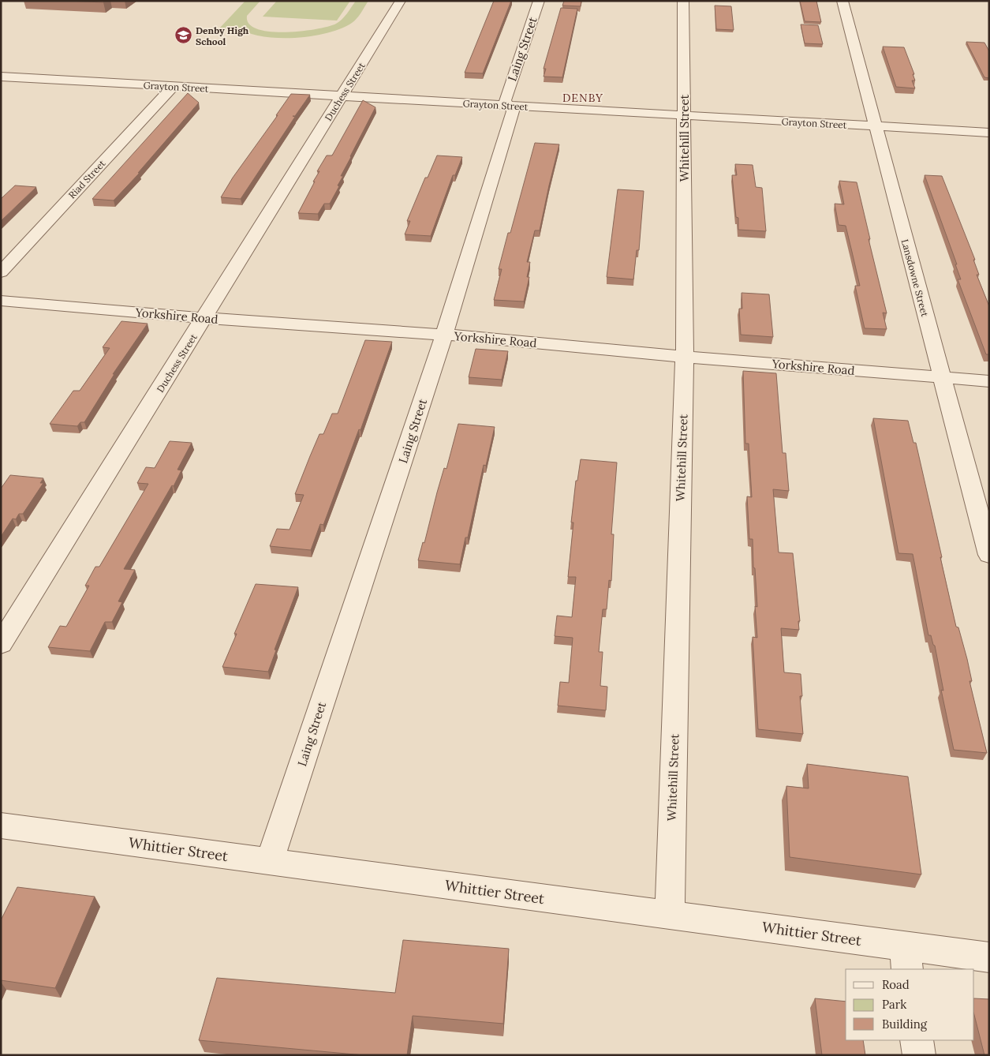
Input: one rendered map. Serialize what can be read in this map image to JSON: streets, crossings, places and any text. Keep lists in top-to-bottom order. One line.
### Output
{"streets":{"street":["Laing Street","Grayton Street","Duchess Street","Whitehill Street","Riad Street","Lansdowne Street","Yorkshire Road","Whittier Street"]},"crossings":[["Laing Street","Grayton Street"],["Laing Street","Yorkshire Road"],["Laing Street","Whittier Street"],["Grayton Street","Duchess Street"],["Grayton Street","Whitehill Street"],["Grayton Street","Riad Street"],["Grayton Street","Lansdowne Street"],["Duchess Street","Yorkshire Road"],["Whitehill Street","Yorkshire Road"],["Whitehill Street","Whittier Street"],["Lansdowne Street","Yorkshire Road"]],"districts":["DENBY"],"places":{"school or university":["Denby High School"]},"legend":["Road","Park","Building"]}
